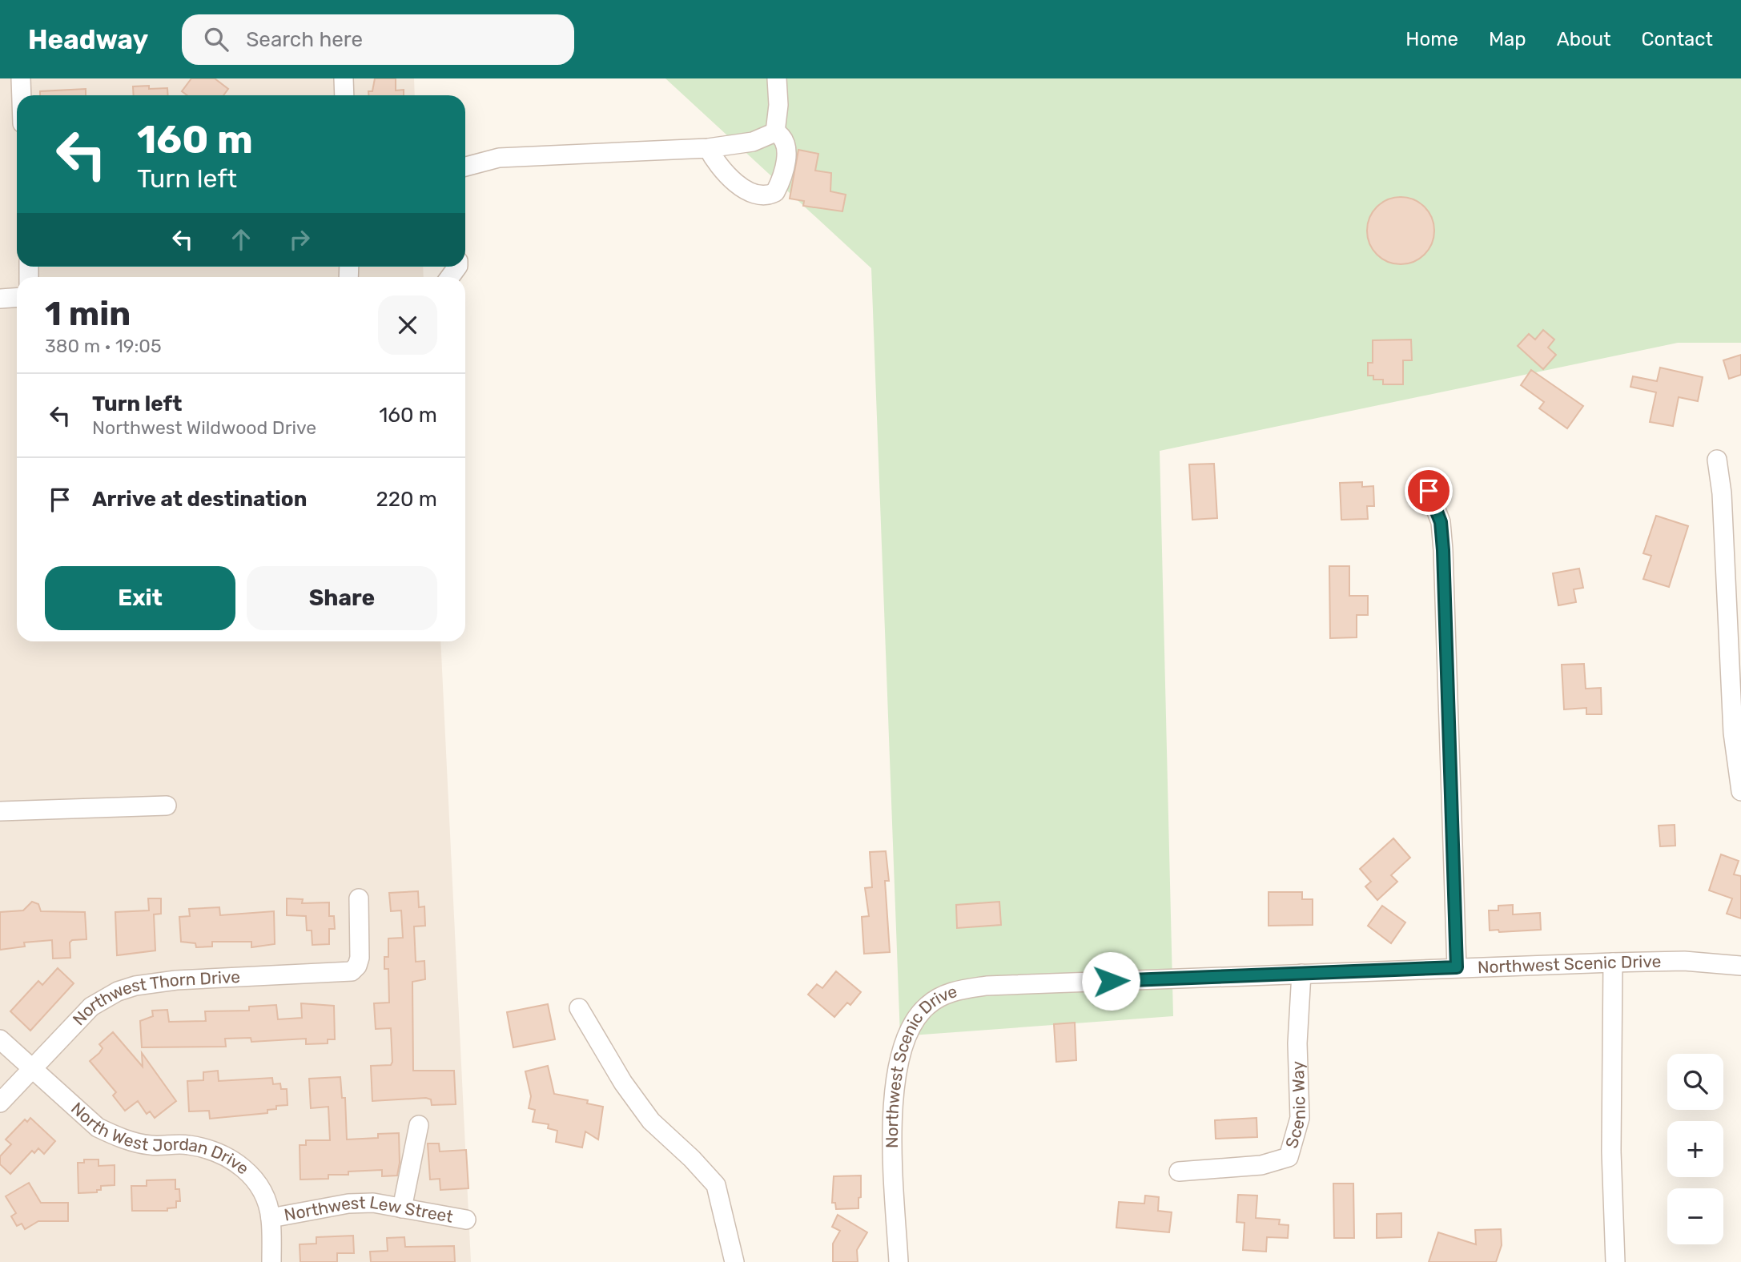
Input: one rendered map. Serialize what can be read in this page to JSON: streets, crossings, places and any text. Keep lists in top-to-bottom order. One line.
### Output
{"streets":{"street":["Northwest Scenic Drive","Northwest Thorn Drive","Scenic Way","North West Jordan Drive","Northwest Lew Street"]},"crossings":[["Northwest Scenic Drive","Scenic Way"],["Northwest Thorn Drive","North West Jordan Drive"],["North West Jordan Drive","Northwest Lew Street"]],"page":{"header":"Headway","search":"Search here","nav":["Home","Map","About","Contact"],"turn":["160 m","Turn left"],"heading":["1 min","380 m · 19:05"],"list":[{"name":"Turn left","note":"Northwest Wildwood Drive","value":"160 m"},{"name":"Arrive at destination","value":"220 m"}],"buttons":["Exit","Share"],"map_buttons":["+","−"]}}
